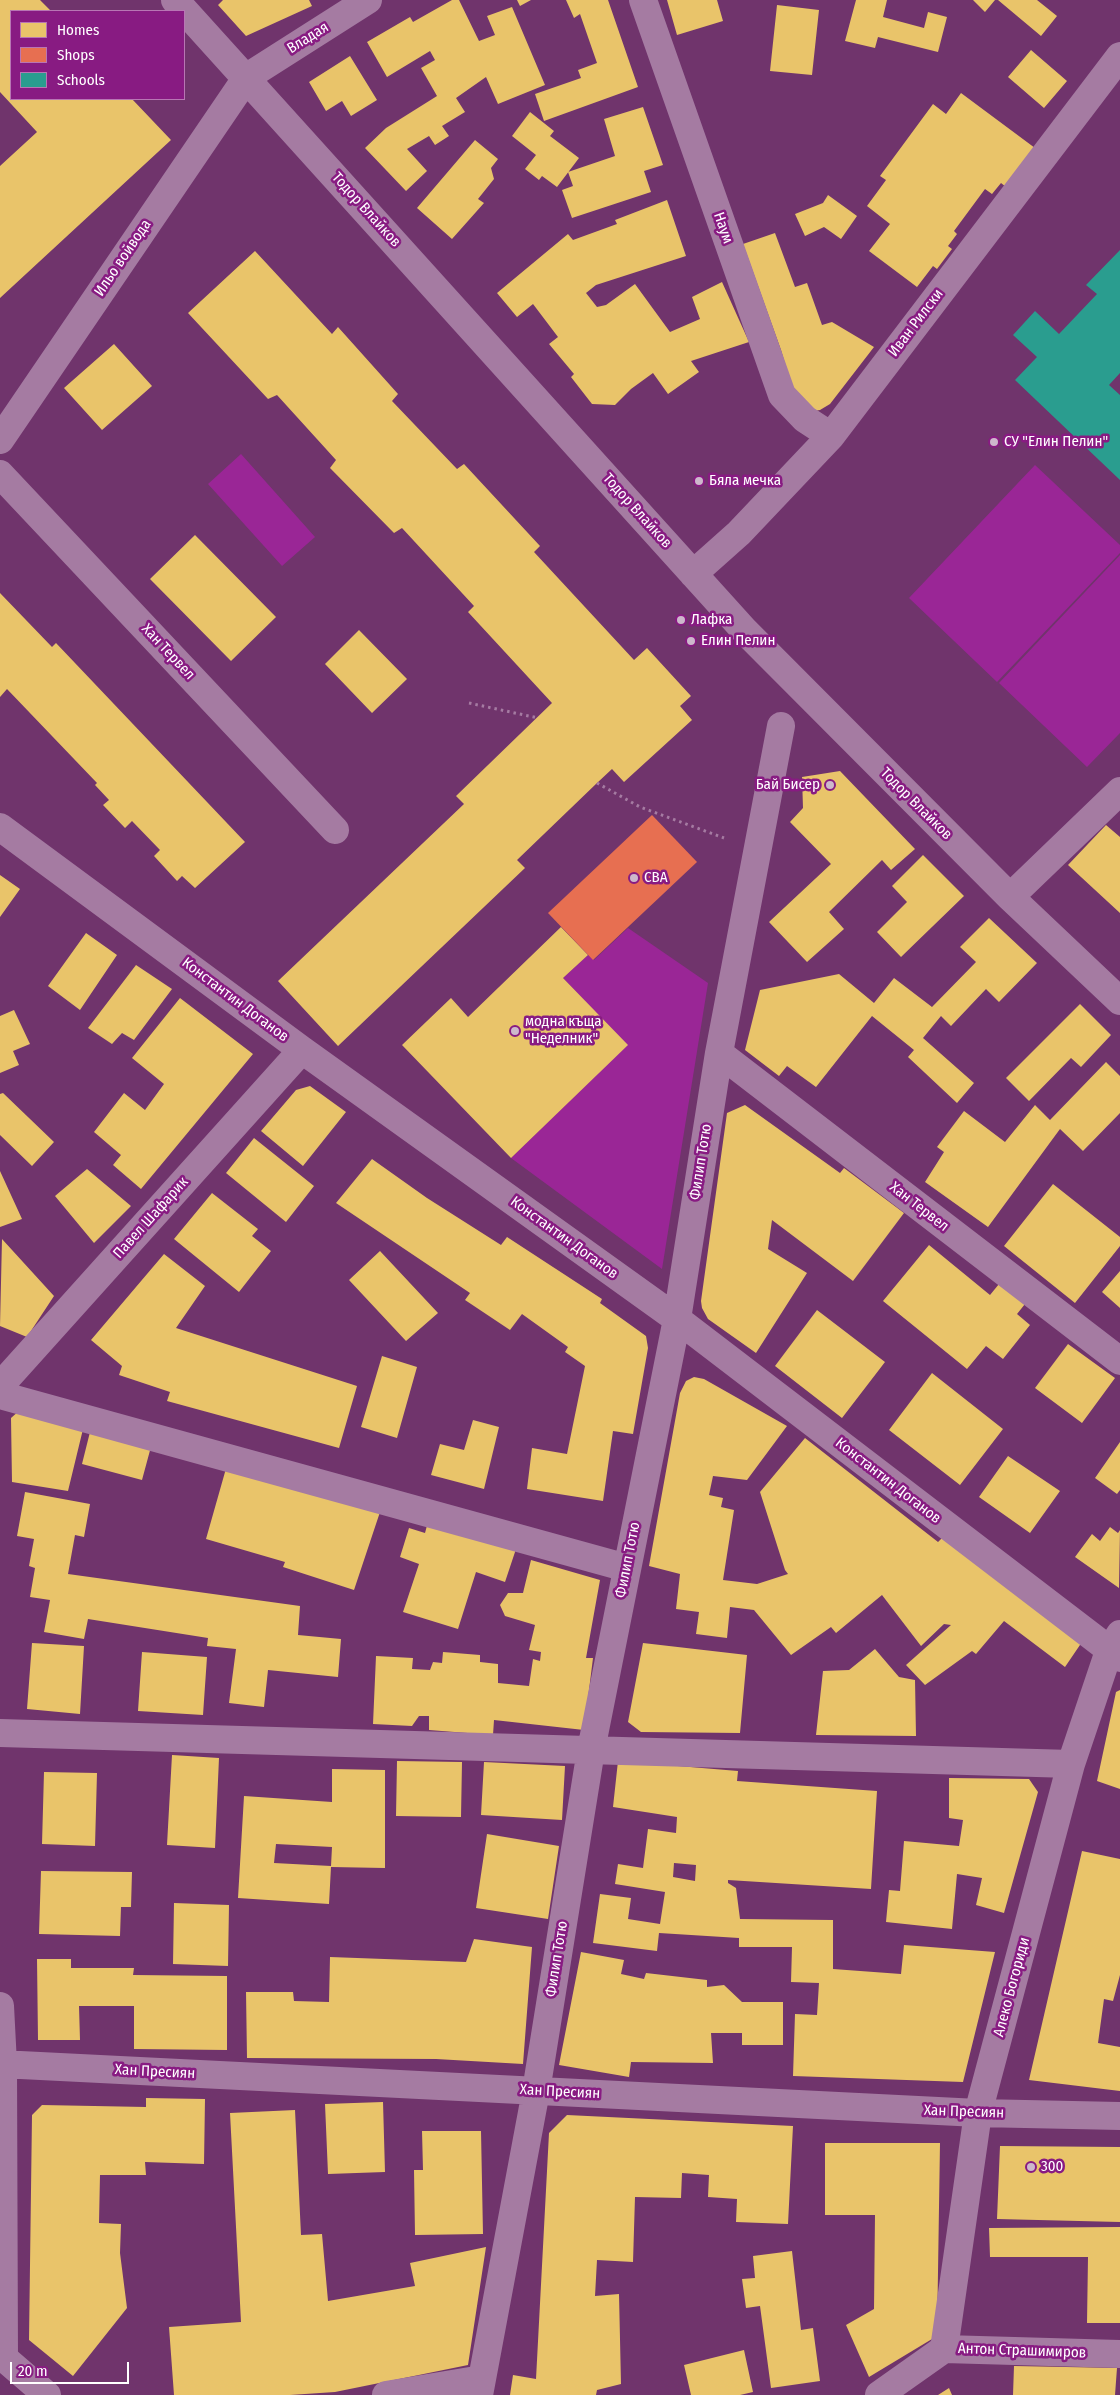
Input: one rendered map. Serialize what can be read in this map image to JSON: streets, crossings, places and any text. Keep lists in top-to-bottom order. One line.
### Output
{"streets":{"street":["Владая","Тодор Влайков","Наум","Ильо войвода","Иван Рилски","Хан Тервел","Константин Доганов","Филип Тотю","Павел Шафарик","Алеко Богориди","Хан Пресиян","Антон Страшимиров"]},"crossings":[["Владая","Тодор Влайков"],["Владая","Ильо войвода"],["Тодор Влайков","Ильо войвода"],["Тодор Влайков","Иван Рилски"],["Наум","Иван Рилски"],["Хан Тервел","Филип Тотю"],["Константин Доганов","Филип Тотю"],["Константин Доганов","Павел Шафарик"],["Константин Доганов","Алеко Богориди"],["Филип Тотю","Хан Пресиян"],["Алеко Богориди","Хан Пресиян"],["Алеко Богориди","Антон Страшимиров"]],"places":["СУ \"Елин Пелин\"","Бяла мечка","Лафка","Елин Пелин","Бай Бисер","CBA","модна къща \"Неделник\"","300"],"legend":["Homes","Shops","Schools"],"scale_bar":"20 m"}
